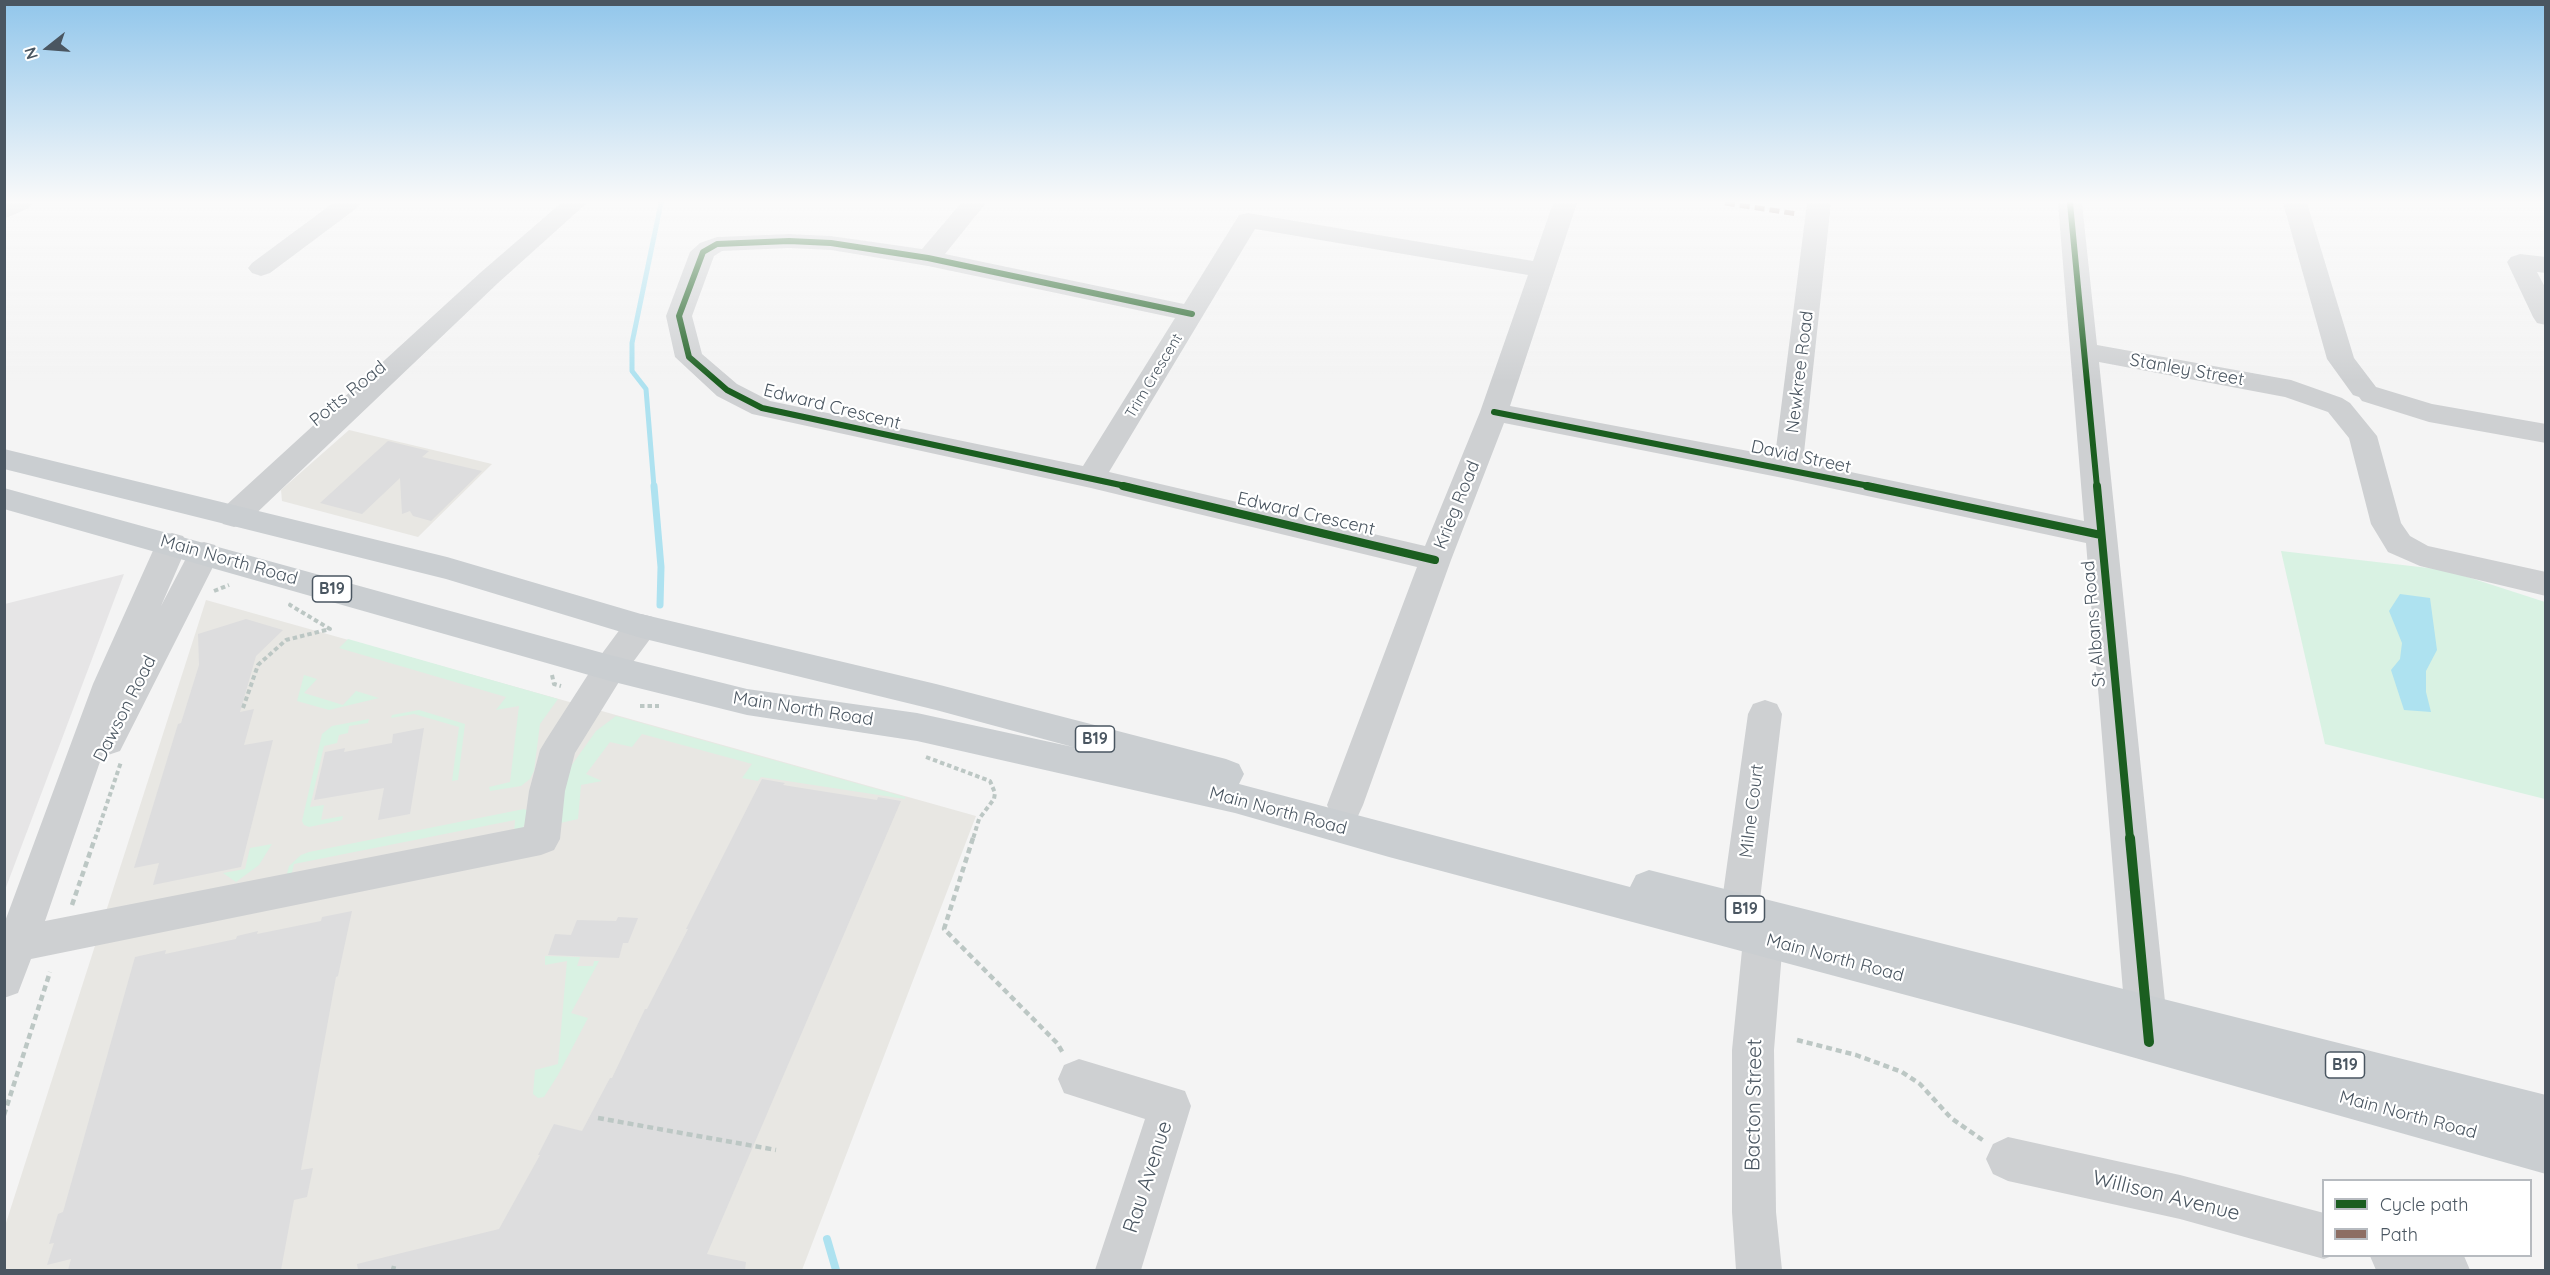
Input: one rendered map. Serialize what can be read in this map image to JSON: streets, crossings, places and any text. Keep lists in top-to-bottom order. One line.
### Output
{"streets":{"main road":["Main North Road","B19"],"street":["Stanley Street","Newkree Road","Trim Crescent","Potts Road","Edward Crescent","David Street","Krieg Road","St Albans Road","Dawson Road","Milne Court","Bacton Street","Rau Avenue","Willison Avenue"]},"crossings":[["Stanley Street","St Albans Road"],["Newkree Road","David Street"],["Trim Crescent","Edward Crescent"],["Trim Crescent","Krieg Road"],["Potts Road","Main North Road"],["Edward Crescent","Krieg Road"],["David Street","Krieg Road"],["David Street","St Albans Road"],["Krieg Road","Main North Road"],["Main North Road","St Albans Road"],["Main North Road","Dawson Road"],["Main North Road","Milne Court"],["Main North Road","Bacton Street"],["Milne Court","Bacton Street"]],"legend":["Cycle path","Path"],"north":"left"}
